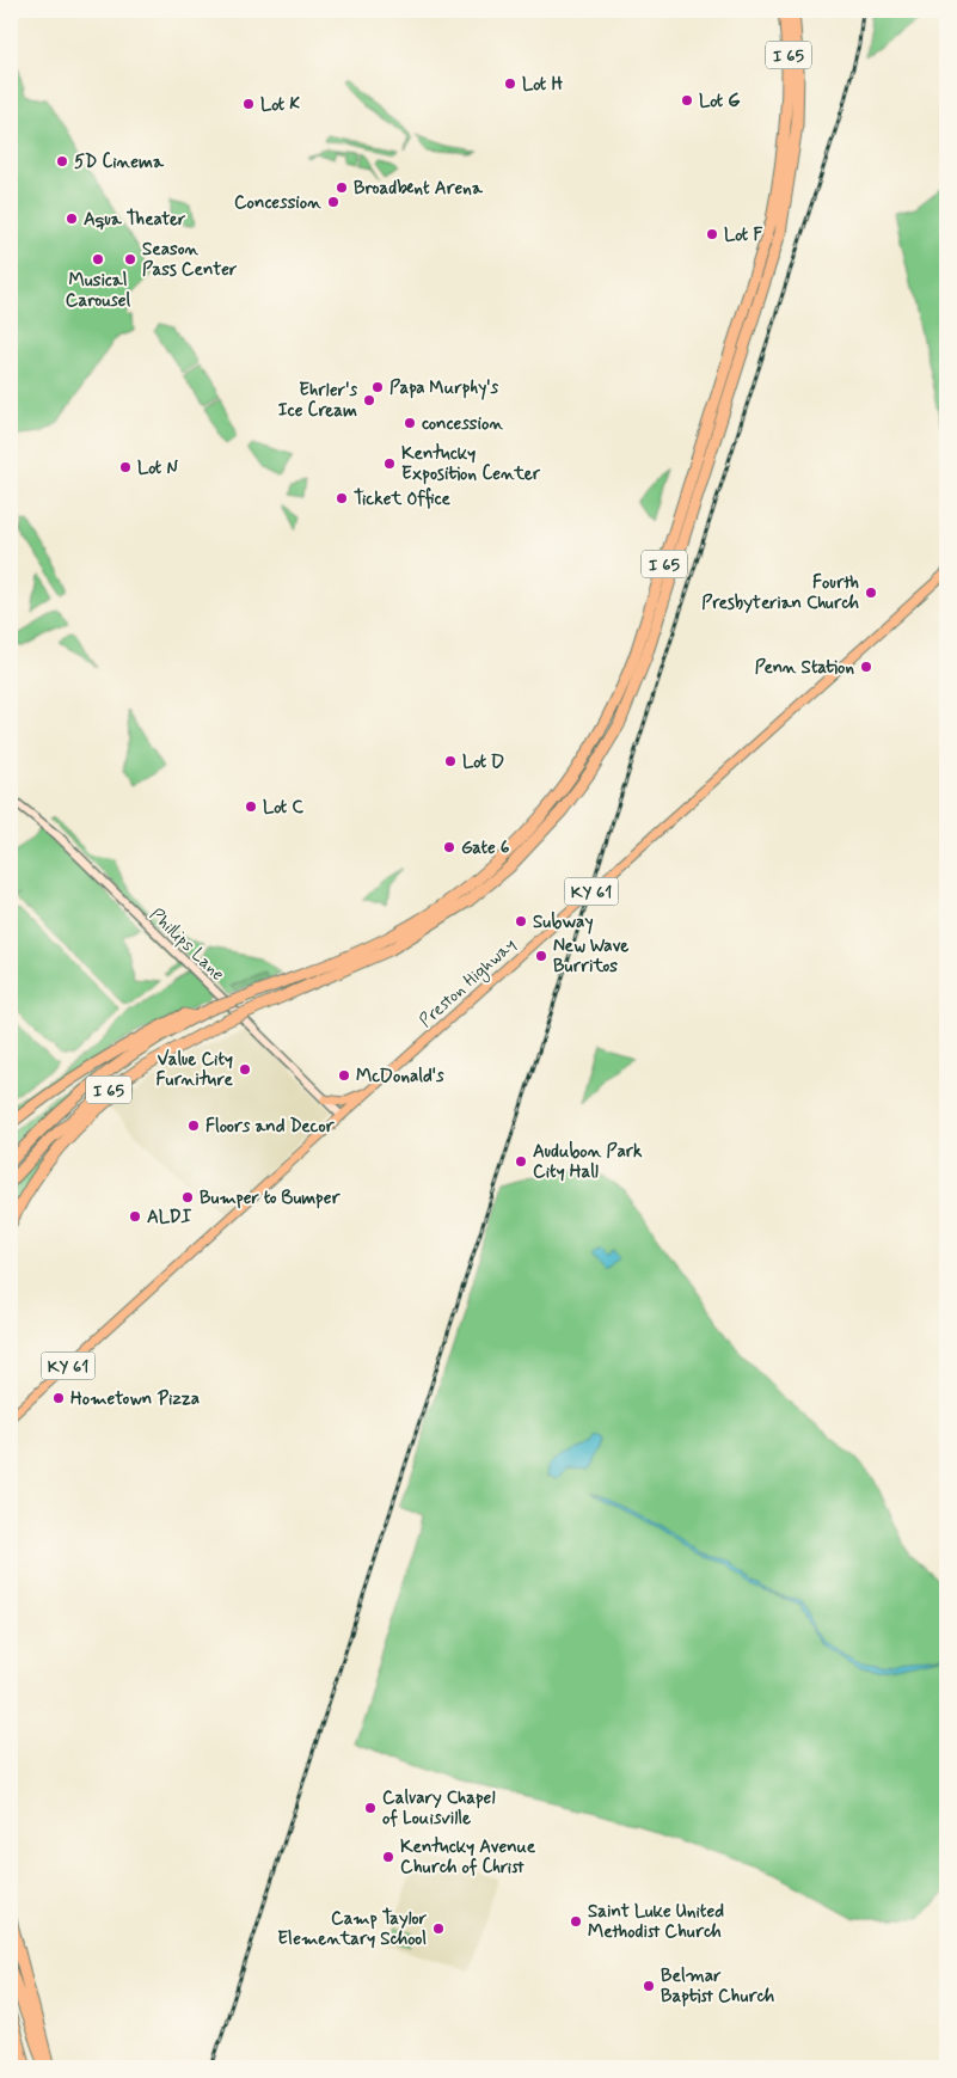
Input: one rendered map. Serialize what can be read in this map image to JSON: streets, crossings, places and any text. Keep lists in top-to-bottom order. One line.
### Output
{"streets":{"highway":["I 65"],"main road":["KY 61","Phillips Lane","Preston Highway"]},"crossings":[["Phillips Lane","Preston Highway"]],"places":["Lot H","Lot G","Lot K","5D Cinema","Broadbent Arena","Concession","Aqua Theater","Lot F","Musical Carousel","Season Pass Center","Papa Murphy's","Ehrler's Ice Cream","concession","Kentucky Exposition Center","Lot N","Ticket Office","Fourth Presbyterian Church","Penn Station","Lot D","Lot C","Gate 6","Subway","New Wave Burritos","Value City Furniture","McDonald's","Floors and Decor","Audubon Park City Hall","Bumper to Bumper","ALDI","Hometown Pizza","Calvary Chapel of Louisville","Kentucky Avenue Church of Christ","Saint Luke United Methodist Church","Camp Taylor Elementary School","Belmar Baptist Church"]}
